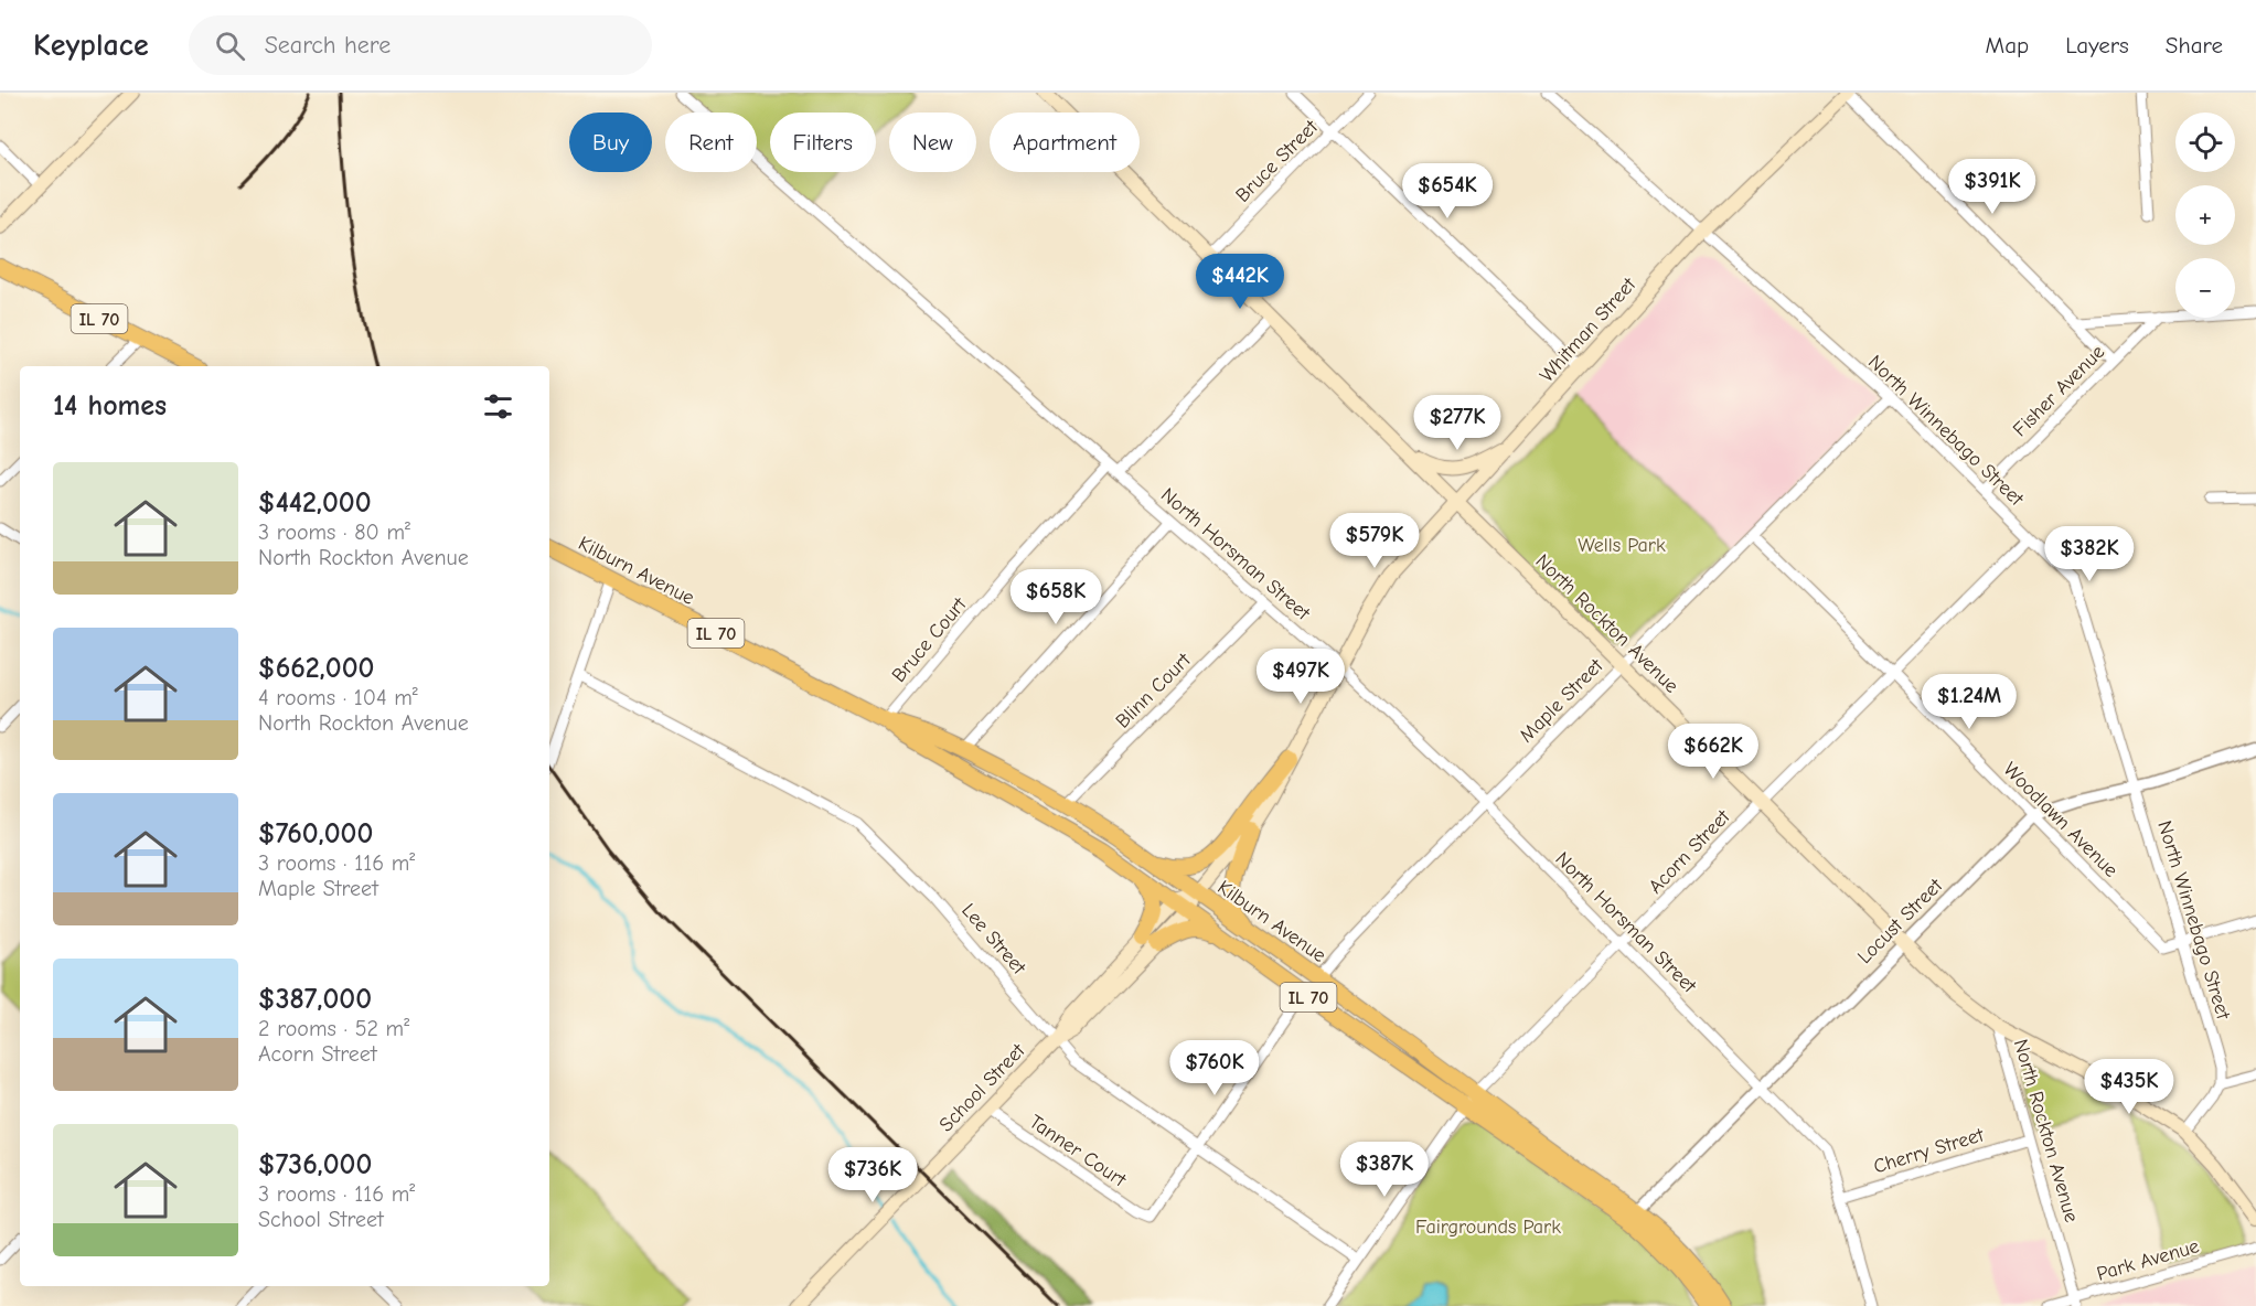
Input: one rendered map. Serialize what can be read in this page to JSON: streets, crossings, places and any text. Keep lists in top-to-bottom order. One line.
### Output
{"streets":{"main road":["IL 70","Whitman Street","Kilburn Avenue","North Rockton Avenue","School Street"],"street":["Bruce Street","Fisher Avenue","North Winnebago Street","North Horsman Street","Bruce Court","Blinn Court","Maple Street","Woodlawn Avenue","Acorn Street","Locust Street","Lee Street","Tanner Court","Cherry Street","Park Avenue"]},"crossings":[["Bruce Street","North Rockton Avenue"],["Whitman Street","North Winnebago Street"],["Whitman Street","North Horsman Street"],["Whitman Street","Kilburn Avenue"],["Whitman Street","North Rockton Avenue"],["Whitman Street","School Street"],["Fisher Avenue","North Winnebago Street"],["North Winnebago Street","Maple Street"],["North Winnebago Street","Woodlawn Avenue"],["North Winnebago Street","Acorn Street"],["North Winnebago Street","Locust Street"],["North Horsman Street","Bruce Court"],["North Horsman Street","Blinn Court"],["North Horsman Street","Maple Street"],["North Horsman Street","Acorn Street"],["North Horsman Street","Locust Street"],["North Horsman Street","Cherry Street"],["Kilburn Avenue","Bruce Court"],["Kilburn Avenue","Blinn Court"],["Kilburn Avenue","Maple Street"],["Kilburn Avenue","Acorn Street"],["Kilburn Avenue","Locust Street"],["Kilburn Avenue","School Street"],["North Rockton Avenue","Maple Street"],["North Rockton Avenue","Acorn Street"],["North Rockton Avenue","Locust Street"],["North Rockton Avenue","Cherry Street"],["North Rockton Avenue","Park Avenue"],["Maple Street","Woodlawn Avenue"],["Woodlawn Avenue","Acorn Street"],["Woodlawn Avenue","Locust Street"],["Acorn Street","Lee Street"],["Lee Street","School Street"],["Lee Street","Tanner Court"],["School Street","Tanner Court"]],"parks":["Wells Park","Fairgrounds Park"],"page":{"header":"Keyplace","search":"Search here","nav":["Map","Layers","Share"],"map_buttons":["+","−"],"chip":["Buy","Rent","Filters","New","Apartment"],"price":["$391K","$654K","$442K","$277K","$579K","$382K","$658K","$497K","$1.24M","$662K","$760K","$435K","$387K","$736K"],"heading":"14 homes","list":[{"name":"$442,000","note":"3 rooms · 80 m² · North Rockton Avenue"},{"name":"$662,000","note":"4 rooms · 104 m² · North Rockton Avenue"},{"name":"$760,000","note":"3 rooms · 116 m² · Maple Street"},{"name":"$387,000","note":"2 rooms · 52 m² · Acorn Street"},{"name":"$736,000","note":"3 rooms · 116 m² · School Street"}]}}
